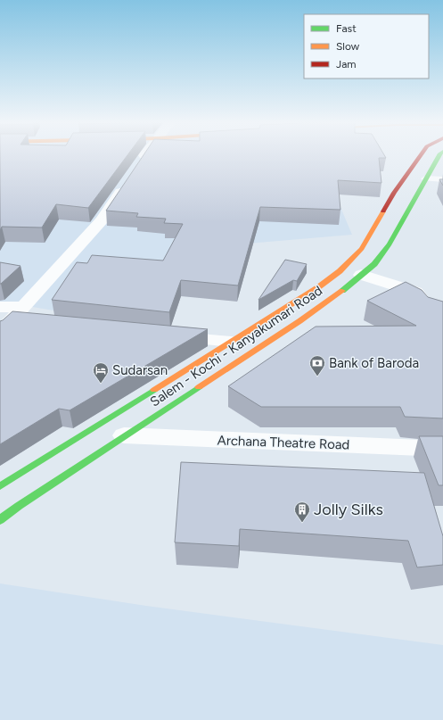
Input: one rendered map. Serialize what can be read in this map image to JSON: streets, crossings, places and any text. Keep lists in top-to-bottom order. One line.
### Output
{"streets":{"main road":["Salem - Kochi - Kanyakumari Road"],"street":["Archana Theatre Road"]},"crossings":[["Salem - Kochi - Kanyakumari Road","Archana Theatre Road"]],"places":{"bank":["Bank of Baroda"],"hotel":["Sudarsan"],"building":["Jolly Silks"]},"legend":["Fast","Slow","Jam"]}
